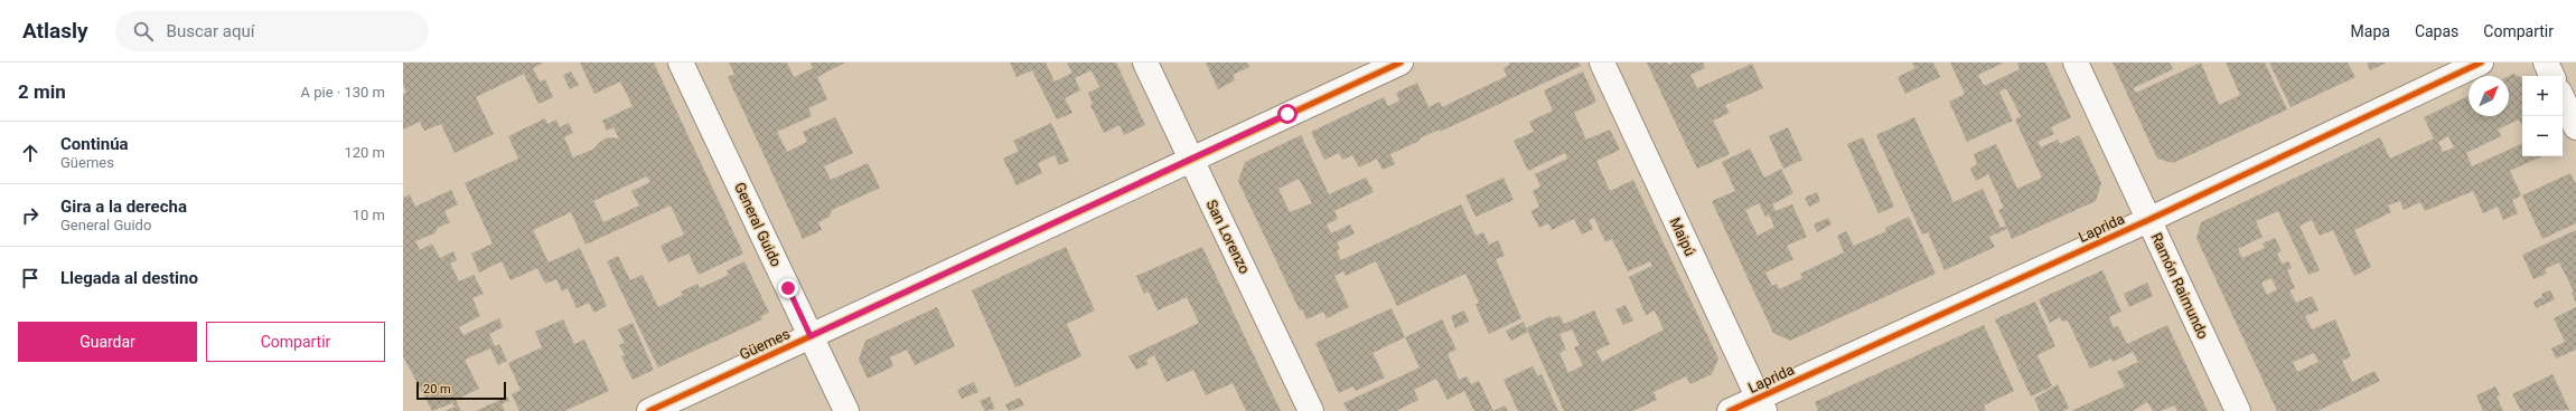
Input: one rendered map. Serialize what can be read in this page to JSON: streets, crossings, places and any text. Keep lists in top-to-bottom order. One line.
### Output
{"streets":{"street":["General Guido","Laprida","San Lorenzo","Maipú","Ramón Raimundo","Güemes"]},"crossings":[["General Guido","Güemes"],["Laprida","Maipú"],["Laprida","Ramón Raimundo"],["San Lorenzo","Güemes"]],"scale_bar":"20 m","north":"top right","page":{"header":"Atlasly","search":"Buscar aquí","nav":["Mapa","Capas","Compartir"],"heading":["2 min","A pie · 130 m"],"map_buttons":["+","−"],"list":[["Continúa","Güemes","120 m"],["Gira a la derecha","General Guido","10 m"],"Llegada al destino"],"buttons":["Guardar","Compartir"],"scale":"20 m"}}
